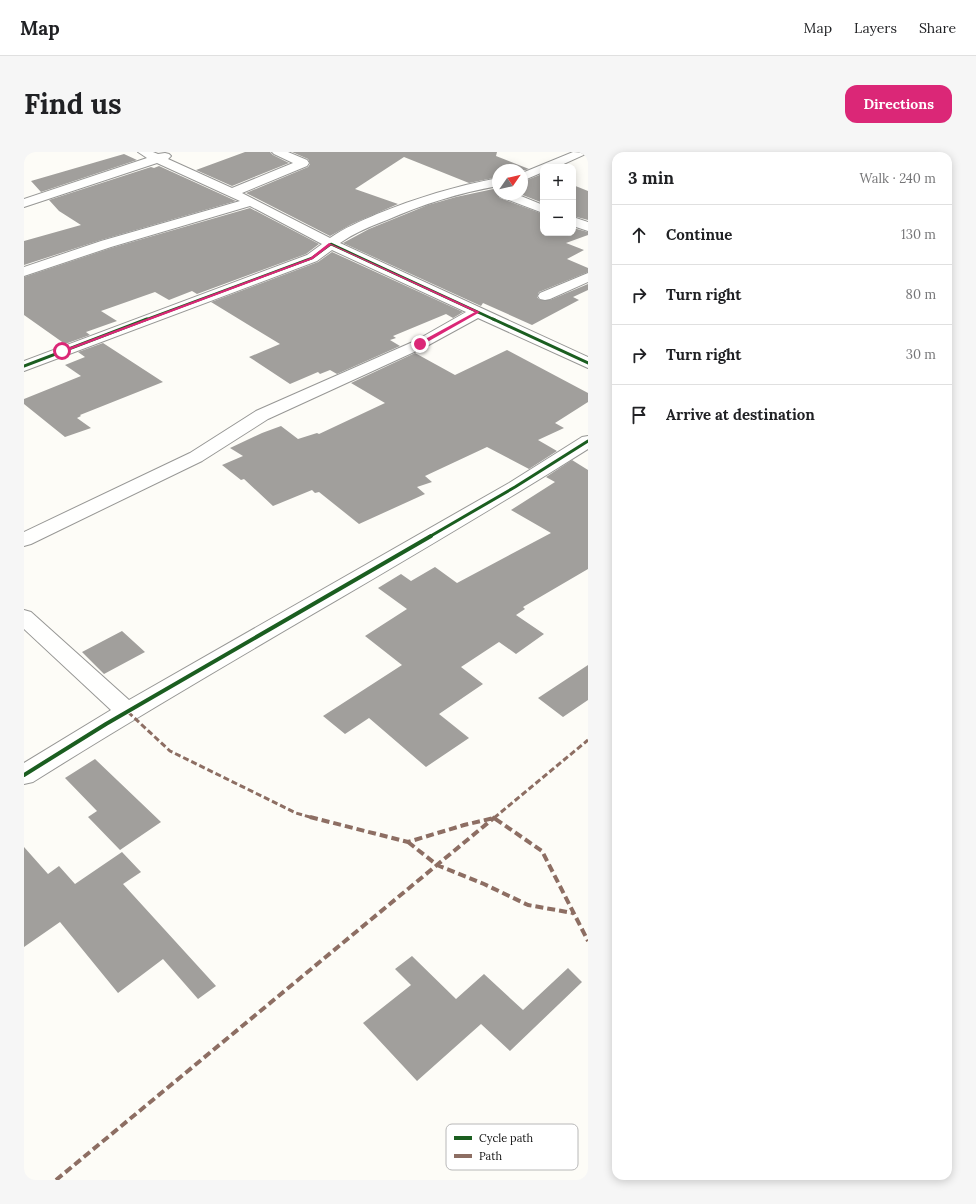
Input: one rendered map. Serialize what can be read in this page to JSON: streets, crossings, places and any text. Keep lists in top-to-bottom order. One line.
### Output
{"legend":["Cycle path","Path"],"north":"top right","page":{"header":"Map","nav":["Map","Layers","Share"],"buttons":"Directions","title":"Find us","heading":["3 min","Walk · 240 m"],"map_buttons":["+","−"],"list":[["Continue","130 m"],["Turn right","80 m"],["Turn right","30 m"],"Arrive at destination"]}}
